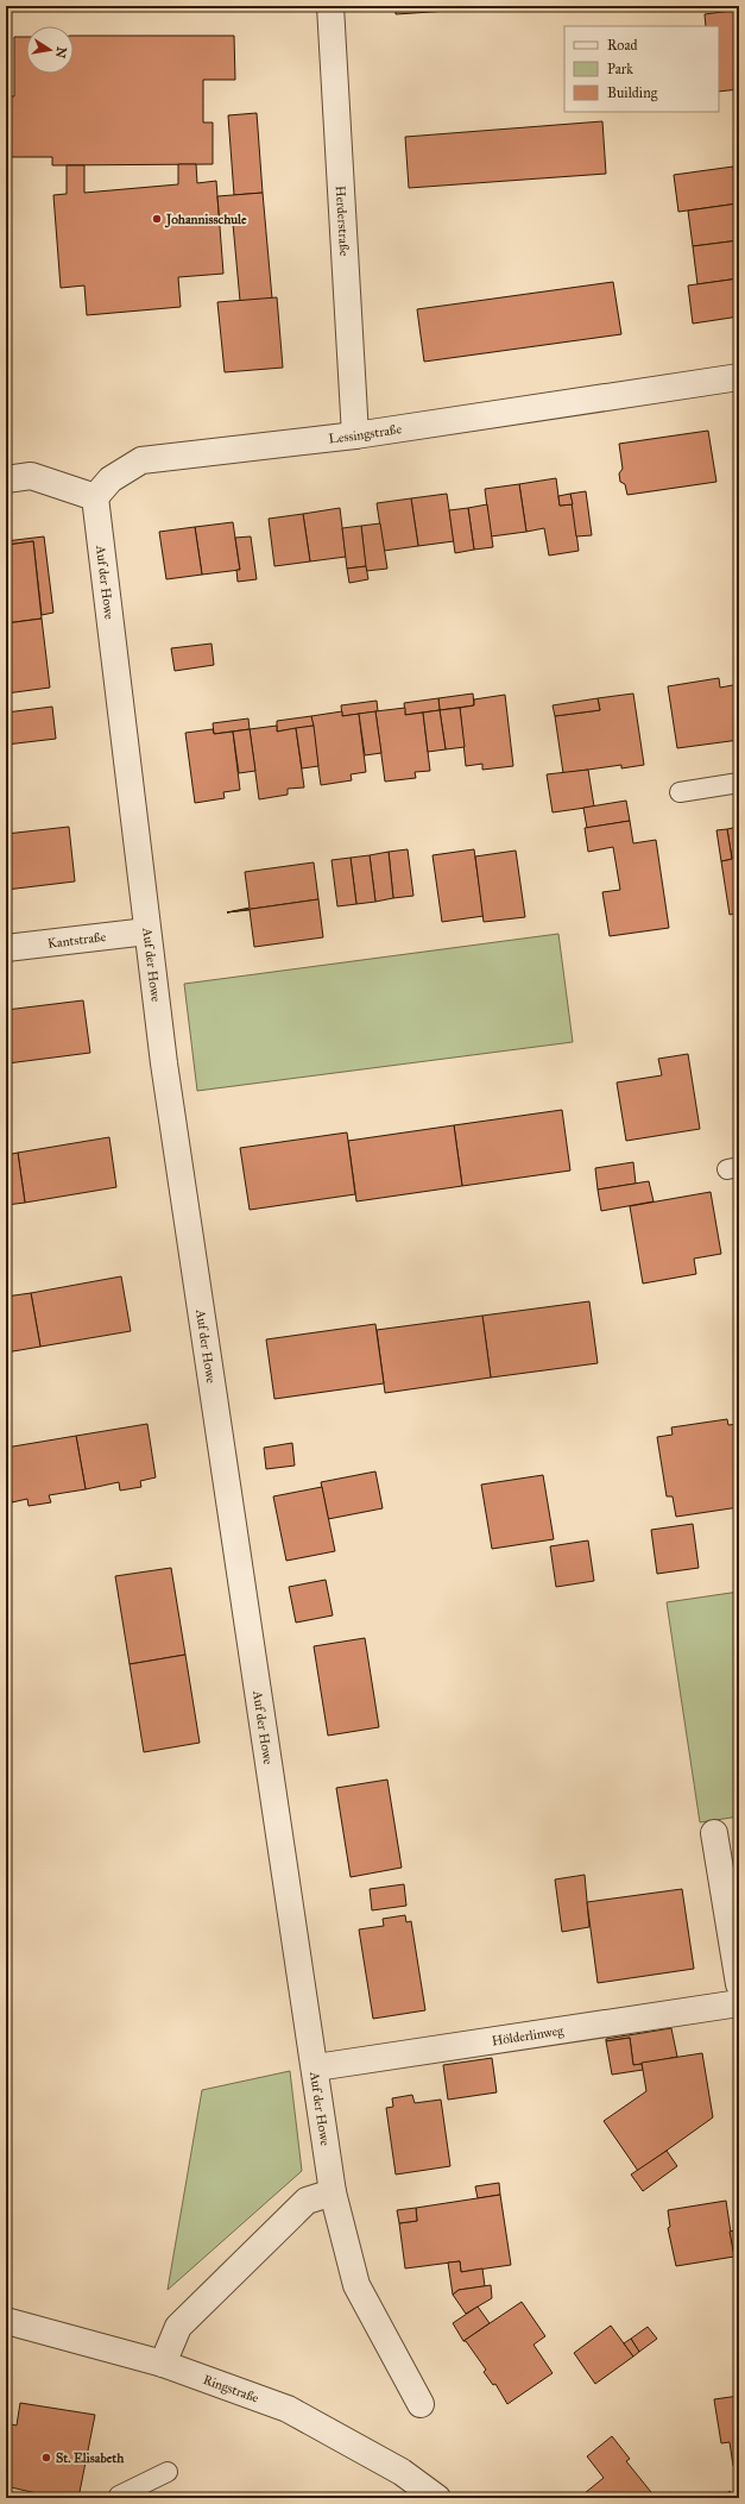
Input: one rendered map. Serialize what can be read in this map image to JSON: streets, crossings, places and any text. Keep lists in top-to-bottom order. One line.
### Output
{"streets":{"street":["Herderstraße","Lessingstraße","Auf der Howe","Kantstraße","Hölderlinweg","Ringstraße"]},"crossings":[["Herderstraße","Lessingstraße"],["Lessingstraße","Auf der Howe"],["Auf der Howe","Kantstraße"],["Auf der Howe","Hölderlinweg"]],"places":["Johannisschule","St. Elisabeth"],"legend":["Road","Park","Building"],"north":"right"}
